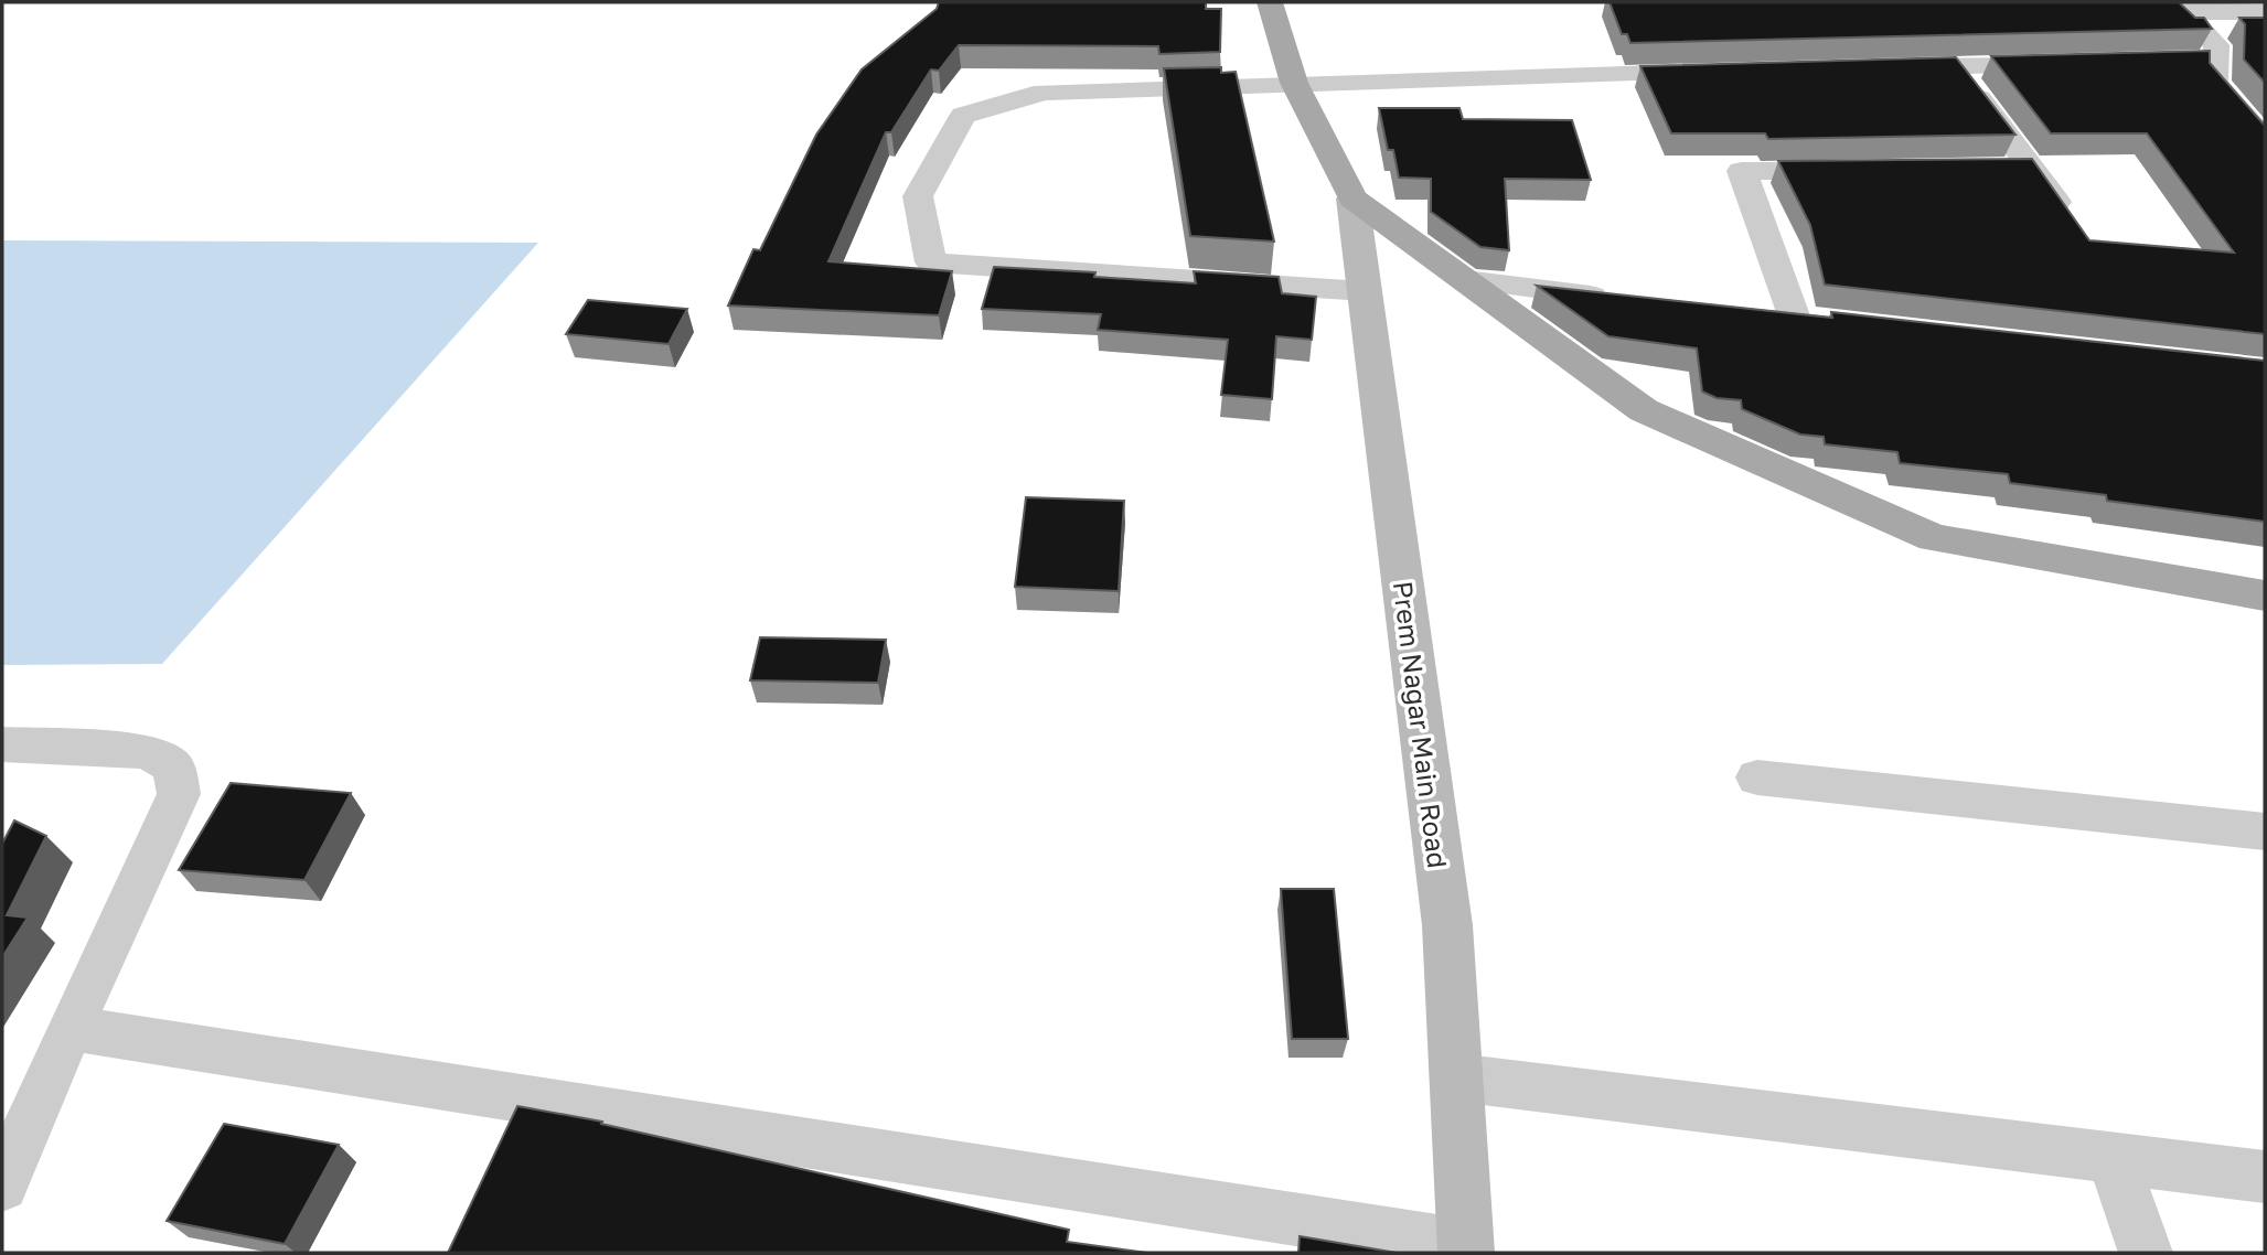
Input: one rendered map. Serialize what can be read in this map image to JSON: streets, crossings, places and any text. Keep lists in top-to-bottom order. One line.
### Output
{"streets":{"street":["Prem Nagar Main Road"]}}
